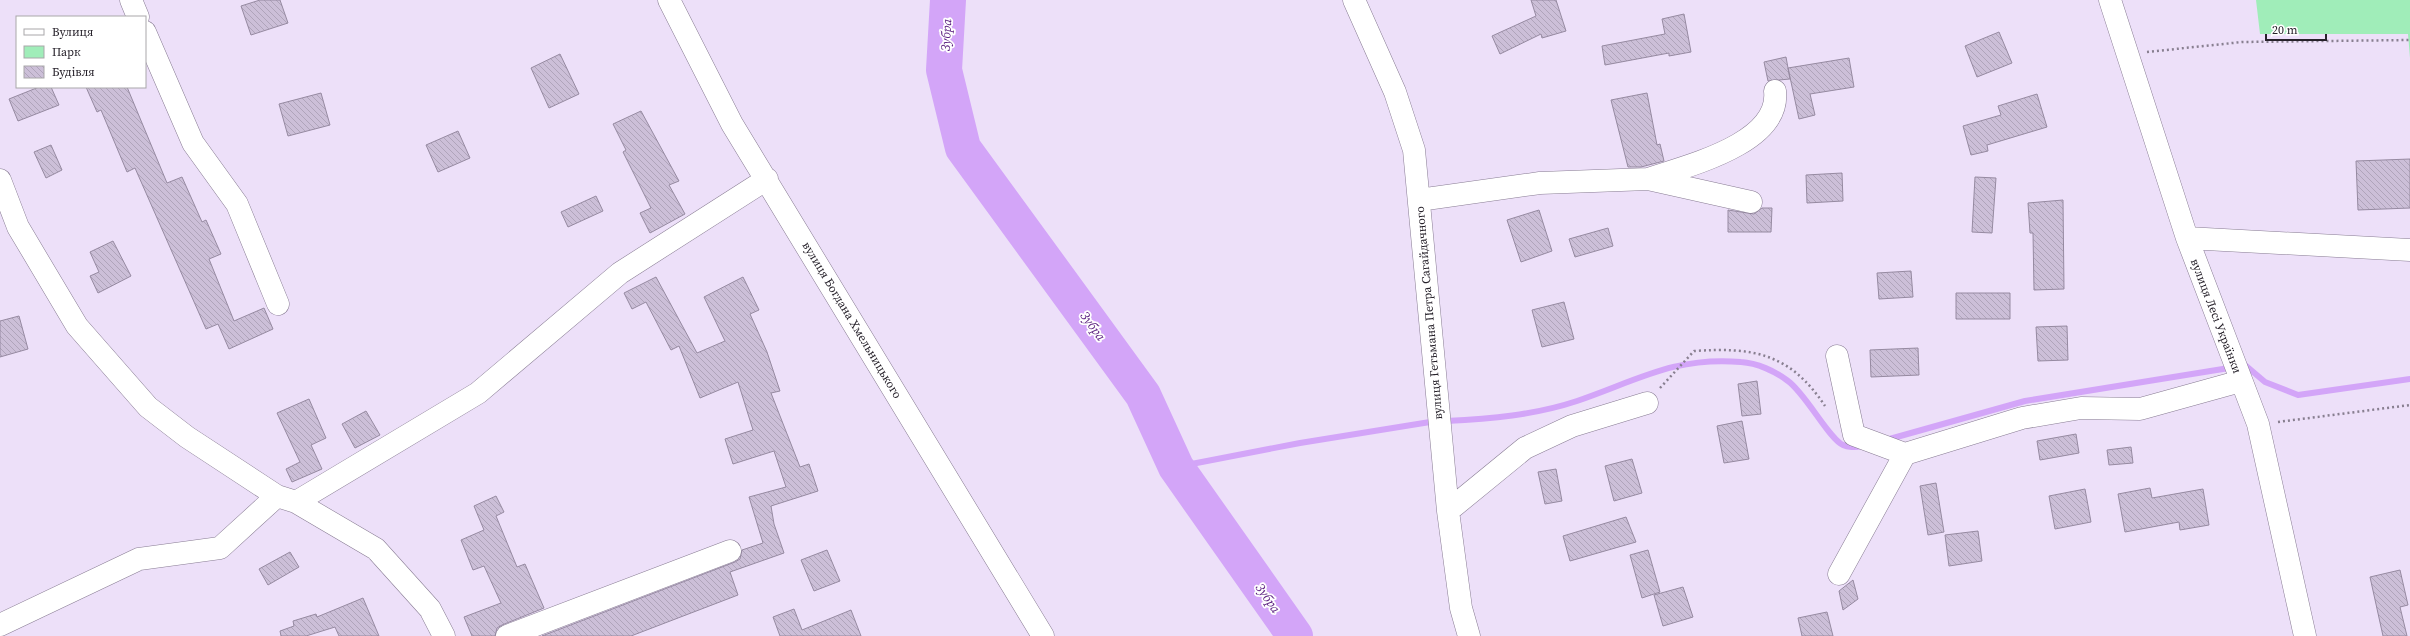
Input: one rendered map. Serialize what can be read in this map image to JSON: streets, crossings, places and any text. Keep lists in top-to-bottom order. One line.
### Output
{"streets":{"street":["вулиця Гетьмана Петра Сагайдачного","вулиця Лесі Українки","вулиця Богдана Хмельницького"]},"water":["Зубра"],"legend":["Вулиця","Парк","Будівля"],"scale_bar":"20 m"}
